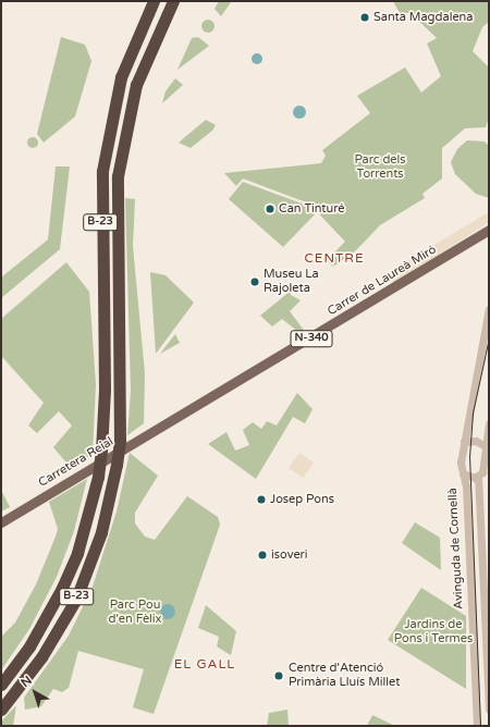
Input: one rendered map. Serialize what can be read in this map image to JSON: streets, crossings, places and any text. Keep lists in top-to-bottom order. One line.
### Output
{"streets":{"highway":["B-23"],"main road":["Carrer de Laureà Miró","N-340","Carretera Reial"],"street":["Avinguda de Cornellà"]},"crossings":[["Carrer de Laureà Miró","Carretera Reial"]],"districts":["CENTRE","EL GALL"],"parks":["Parc dels Torrents","Parc Pou d'en Fèlix","Jardins de Pons i Termes"],"places":["Santa Magdalena","Can Tinturé","Museu La Rajoleta","Josep Pons","isoveri","Centre d'Atenció Primària Lluís Millet"],"north":"top left"}
